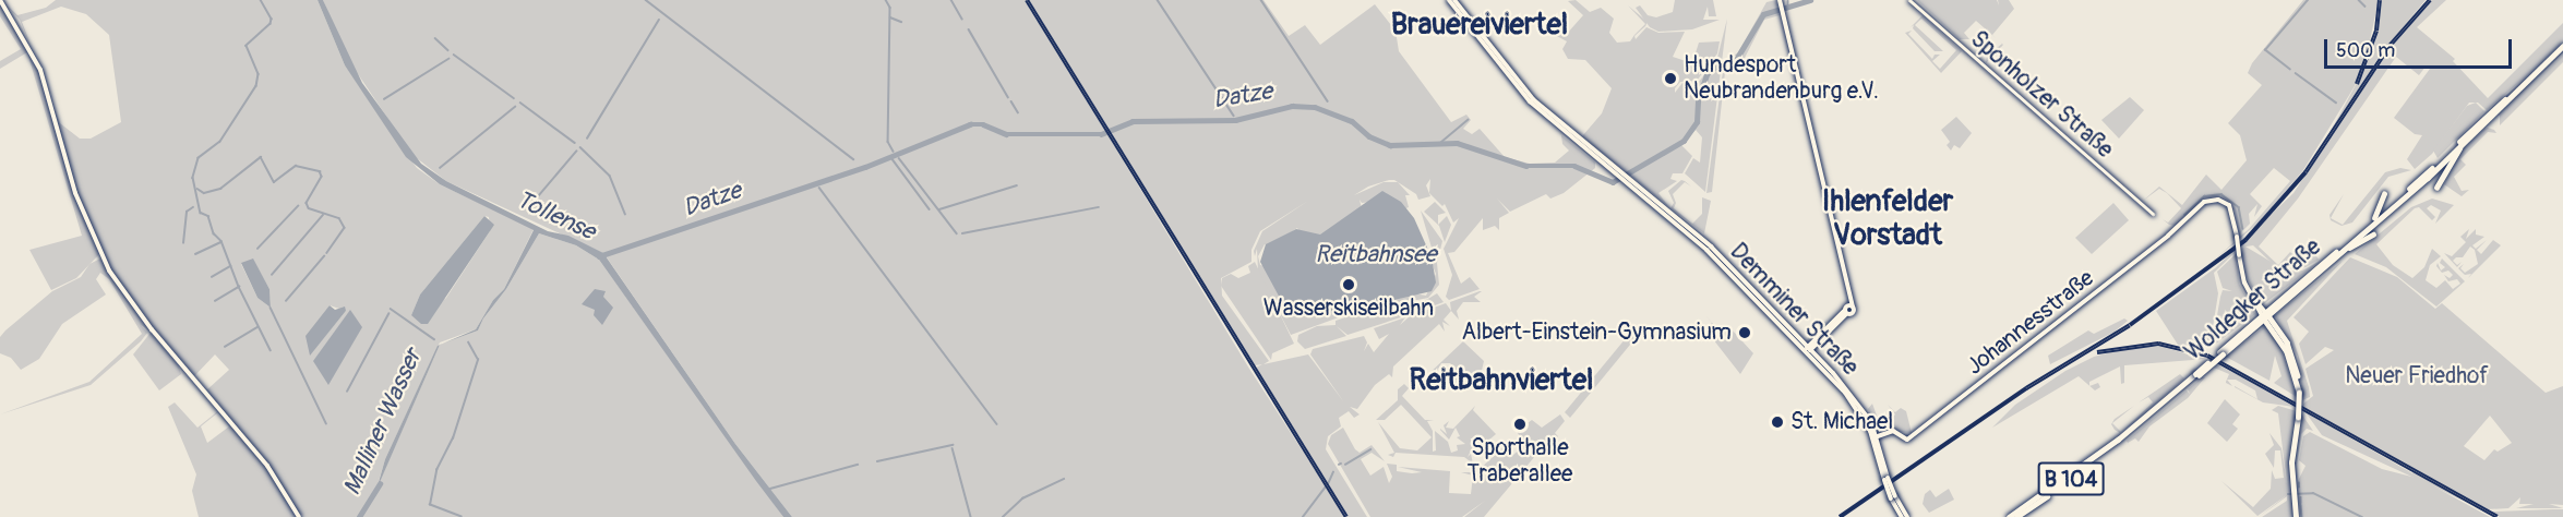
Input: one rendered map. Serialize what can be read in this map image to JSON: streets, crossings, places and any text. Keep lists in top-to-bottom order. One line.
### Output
{"streets":{"main road":["Woldegker Straße","Demminer Straße","Johannesstraße","B 104"],"street":["Sponholzer Straße"]},"crossings":[["Woldegker Straße","Johannesstraße"],["Demminer Straße","Johannesstraße"]],"districts":["Brauereiviertel","Ihlenfelder Vorstadt","Reitbahnviertel"],"water":["Datze","Tollense","Reitbahnsee","Malliner Wasser"],"parks":["Neuer Friedhof"],"places":["Hundesport Neubrandenburg e.V.","Wasserskiseilbahn","Albert-Einstein-Gymnasium","St. Michael","Sporthalle Traberallee"],"scale_bar":"500 m"}
